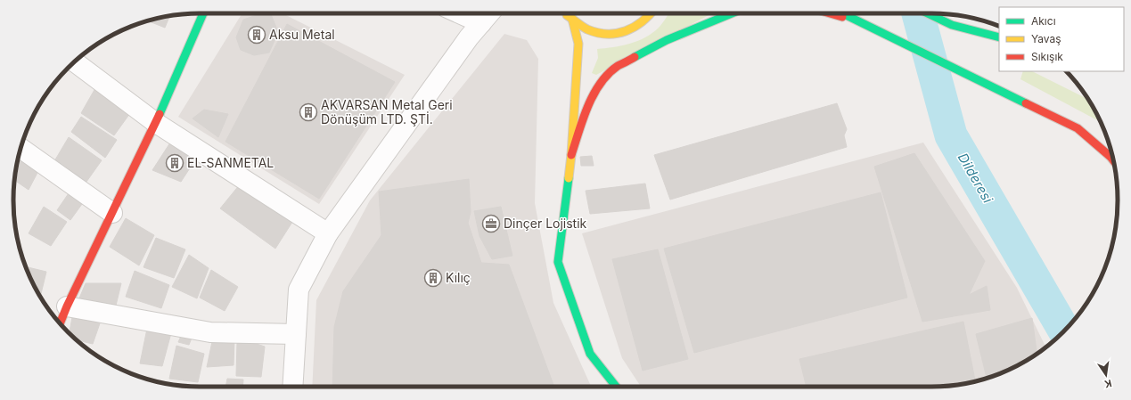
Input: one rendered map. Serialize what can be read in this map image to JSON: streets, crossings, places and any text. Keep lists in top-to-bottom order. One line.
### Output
{"water":["Dilderesi"],"places":{"building":["Aksu Metal","AKVARSAN Metal Geri Dönüşüm LTD. ŞTİ.","EL-SANMETAL","Kılıç"],"office":["Dinçer Lojistik"]},"legend":["Akıcı","Yavaş","Sıkışık"],"north":"bottom"}
